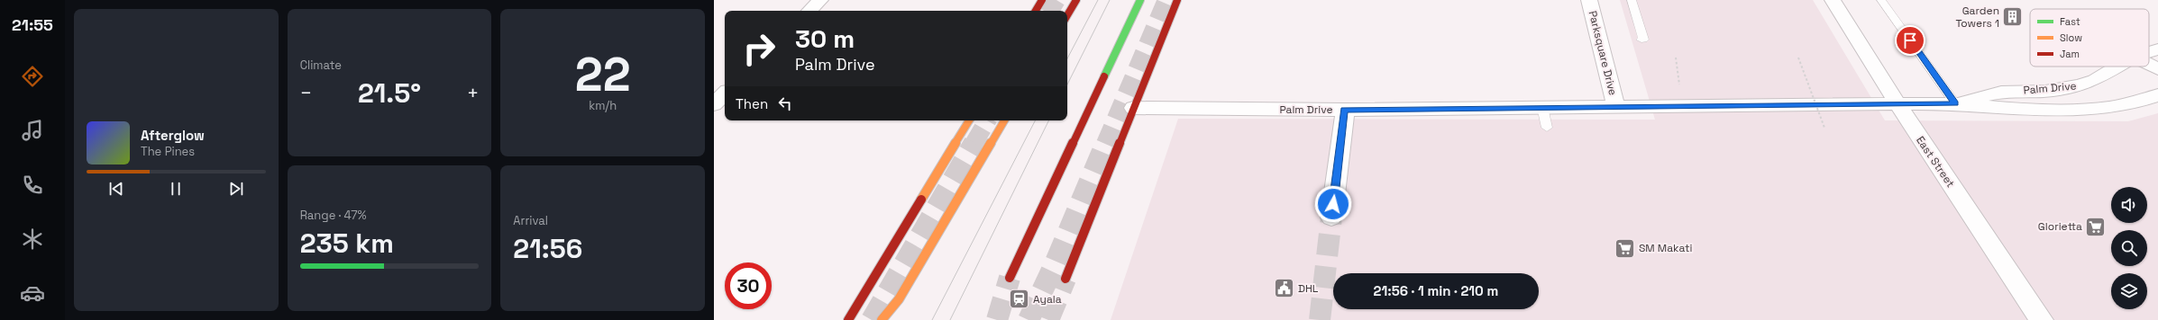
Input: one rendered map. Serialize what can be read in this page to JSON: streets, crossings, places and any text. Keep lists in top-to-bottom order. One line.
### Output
{"streets":{"street":["Parksquare Drive","Palm Drive","East Street"]},"crossings":[["Parksquare Drive","Palm Drive"],["Palm Drive","East Street"]],"places":{"building":["Garden Towers 1"],"supermarket":["Glorietta","SM Makati"],"public building":["DHL"],"station":["Ayala"]},"legend":["Fast","Slow","Jam"],"page":{"tabs":"21:55","tile":["Climate",["22","km/h"],["Range · 47%","235 km"],["Arrival","21:56"]],"turn":["30 m","Palm Drive"],"heat":["−","21.5°","+"],"then":"Then","song":["Afterglow","The Pines"],"limit":"30","trip":"21:56 · 1 min · 210 m"}}
